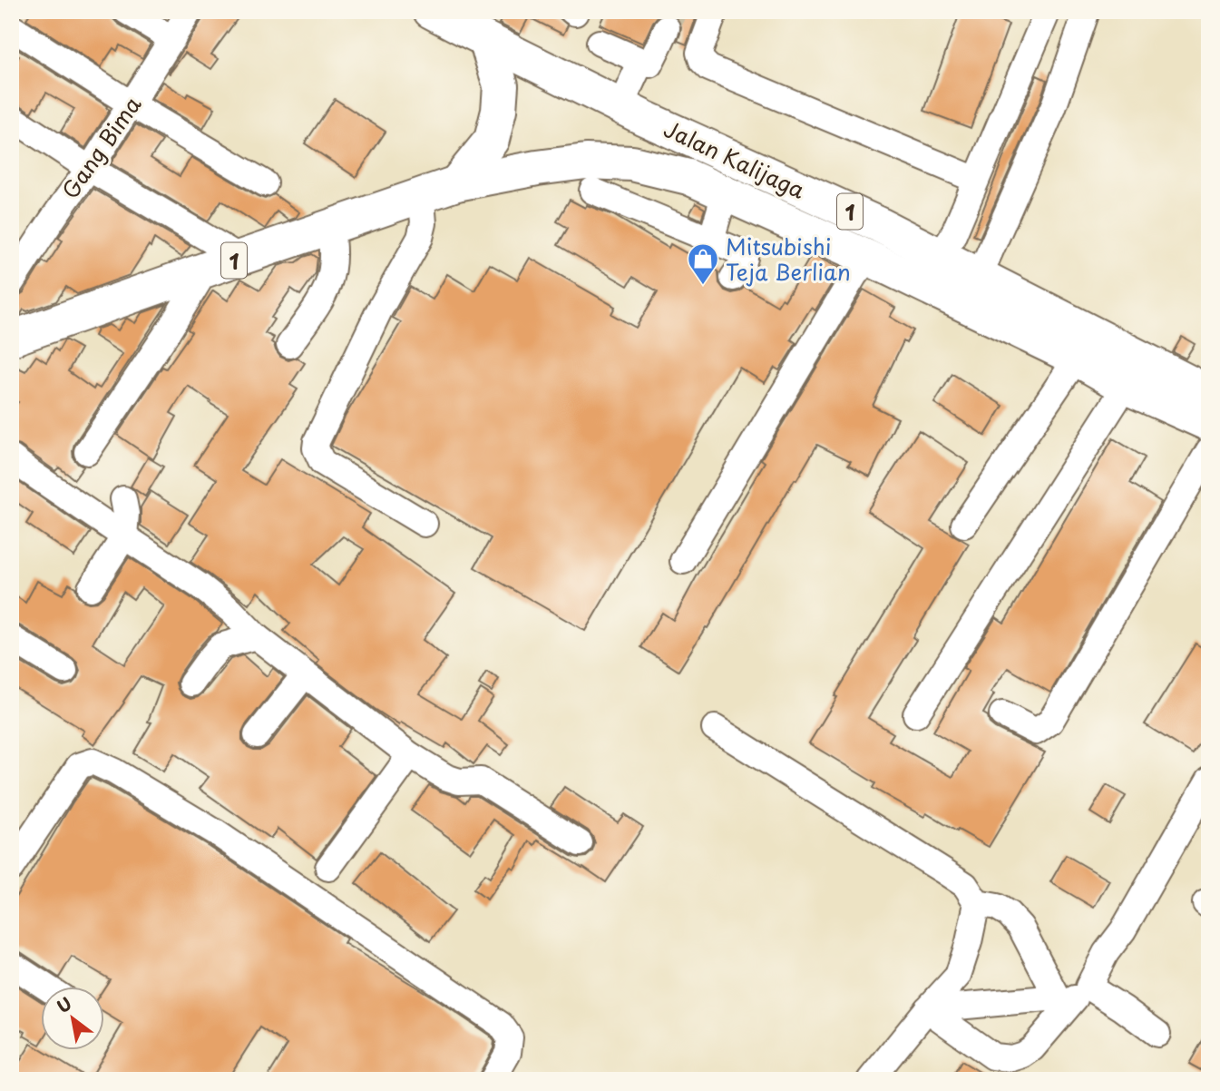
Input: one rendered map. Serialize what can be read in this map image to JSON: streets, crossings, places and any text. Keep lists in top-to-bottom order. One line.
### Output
{"streets":{"highway":["Jalan Kalijaga","1"],"street":["Gang Bima"]},"crossings":[["Jalan Kalijaga","1"]],"places":{"shop":["Mitsubishi Teja Berlian"]},"north":"top left"}
